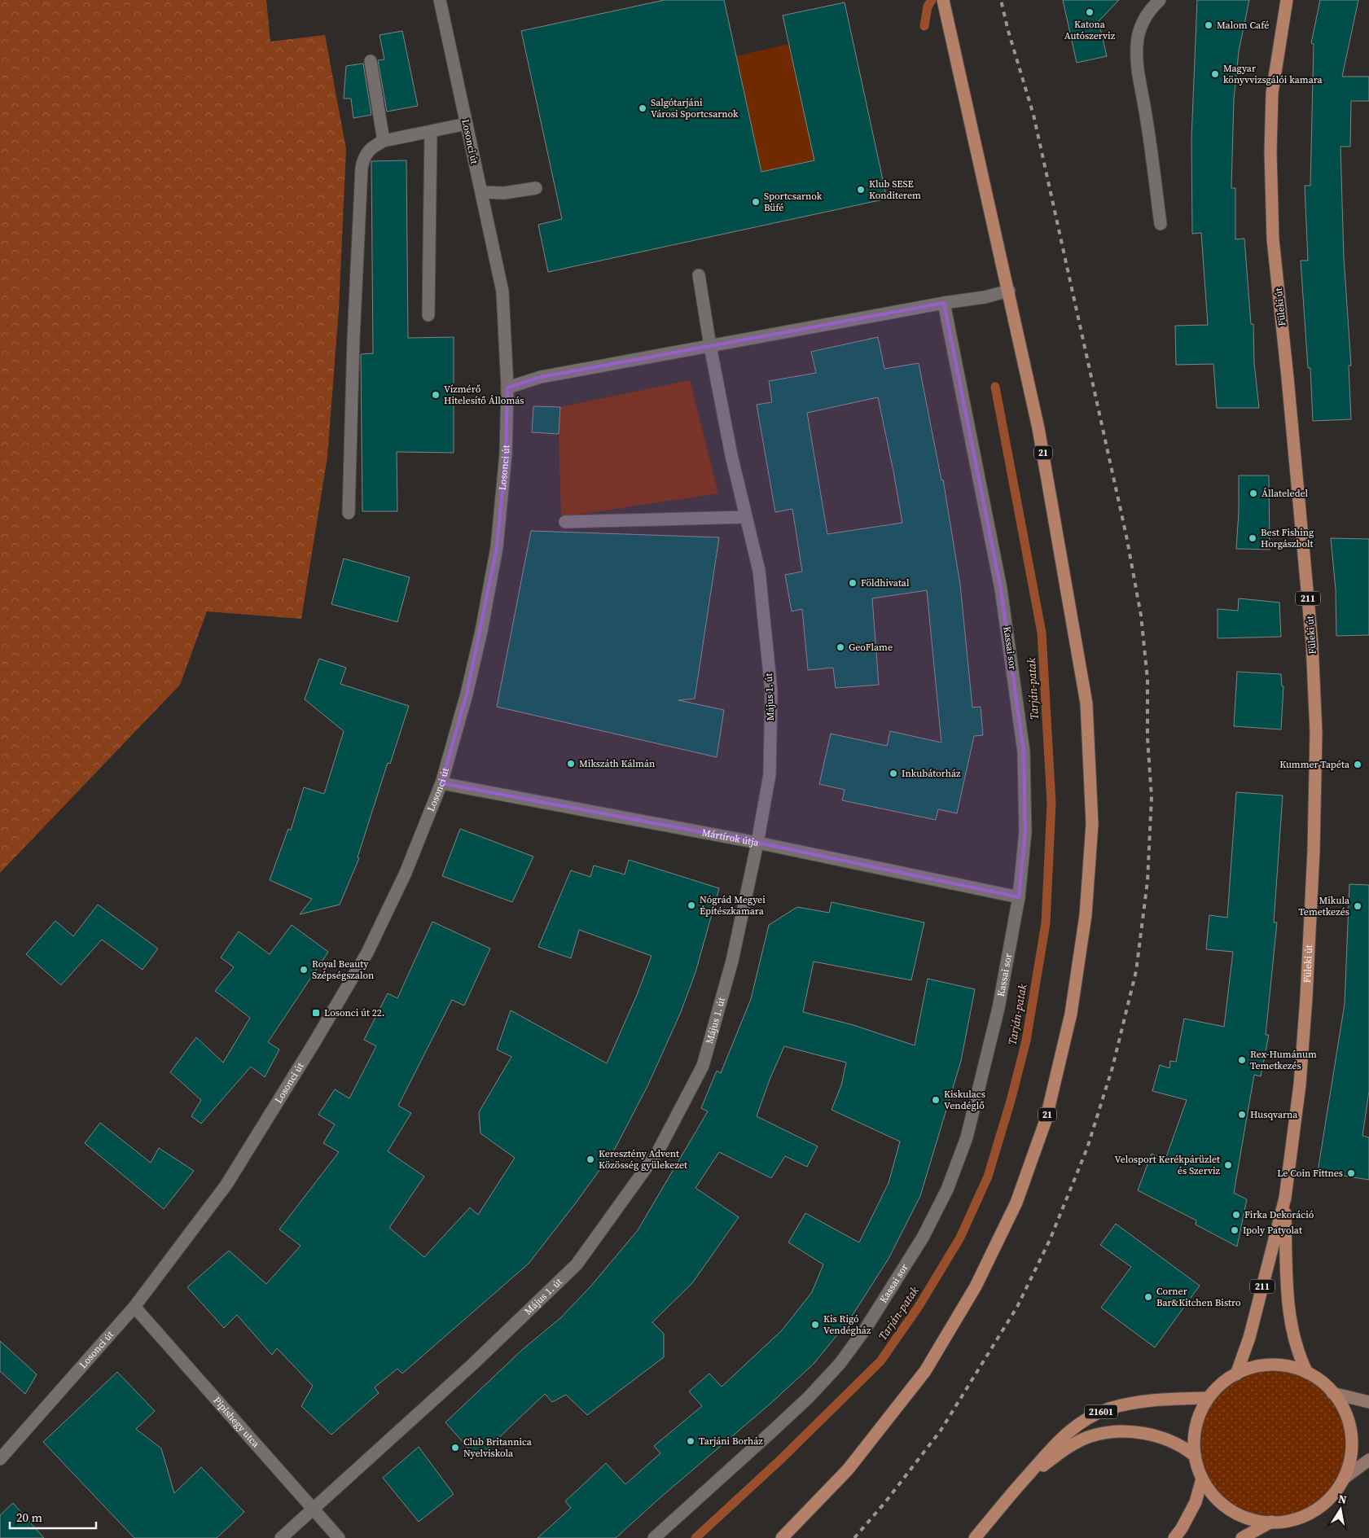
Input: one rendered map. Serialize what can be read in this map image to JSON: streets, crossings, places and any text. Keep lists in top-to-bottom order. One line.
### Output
{"streets":{"main road":["Füleki út","21","211","21601"],"street":["Losonci út","Kassai sor","Május 1. út","Mártírok útja","Pipishegy utca"]},"crossings":[["Losonci út","Mártírok útja"],["Losonci út","Pipishegy utca"],["Füleki út","211"],["Kassai sor","Mártírok útja"],["Május 1. út","Mártírok útja"],["Május 1. út","Pipishegy utca"]],"water":["Tarján-patak"],"places":{"other":["Katona Autószerviz","Malom Café","Magyar könyvvizsgálói kamara","Salgótarjáni Városi Sportcsarnok","Klub SESE Konditerem","Sportcsarnok Büfé","Vízmérő Hitelesítő Állomás","Állateledel","Best Fishing Horgászbolt","Földhivatal","GeoFlame","Mikszáth Kálmán","Kummer Tapéta","Inkubátorház","Nógrád Megyei Építészkamara","Mikula Temetkezés","Royal Beauty Szépségszalon","Rex-Humánum Temetkezés","Kiskulacs Vendéglő","Husqvarna","Keresztény Advent Közösség gyülekezet","Velosport Kerékpárüzlet és Szerviz","Le Coin Fittnes","Firka Dekoráció","Ipoly Patyolat","Corner Bar&Kitchen Bistro","Kis Rigó Vendégház","Tarjáni Borház","Club Britannica Nyelviskola"],"transit":["Losonci út 22."]},"scale_bar":"20 m","north":"top"}
